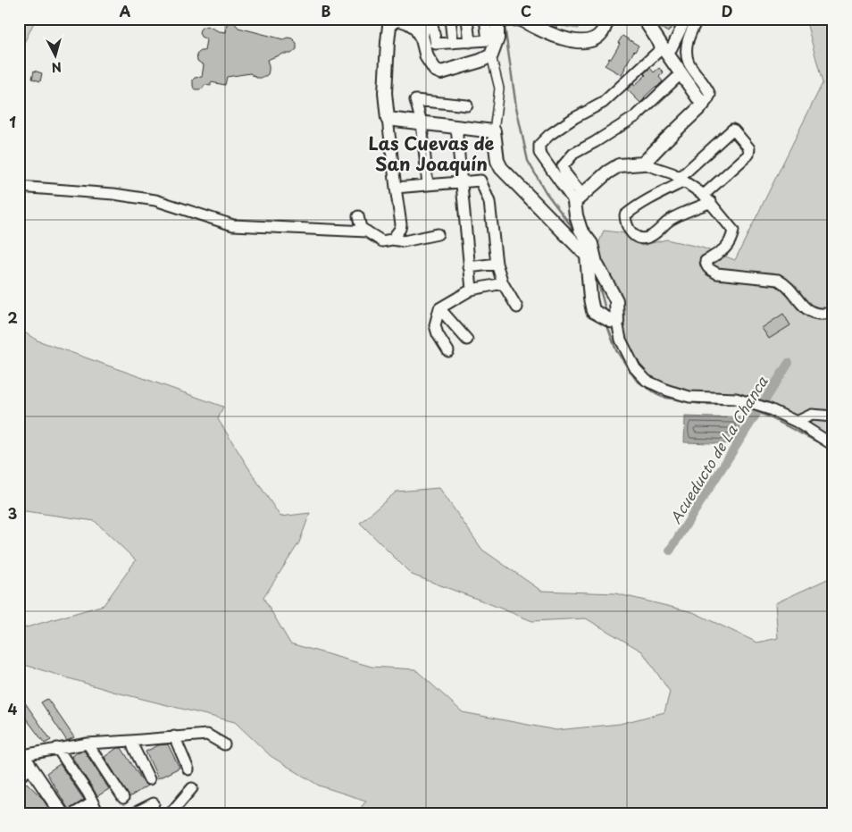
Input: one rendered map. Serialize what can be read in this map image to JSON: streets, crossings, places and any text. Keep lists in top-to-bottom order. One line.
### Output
{"districts":["Las Cuevas de San Joaquín"],"water":["Acueducto de La Chanca"],"north":"bottom","grid":{"columns":["A","B","C","D"],"rows":["1","2","3","4"]}}
